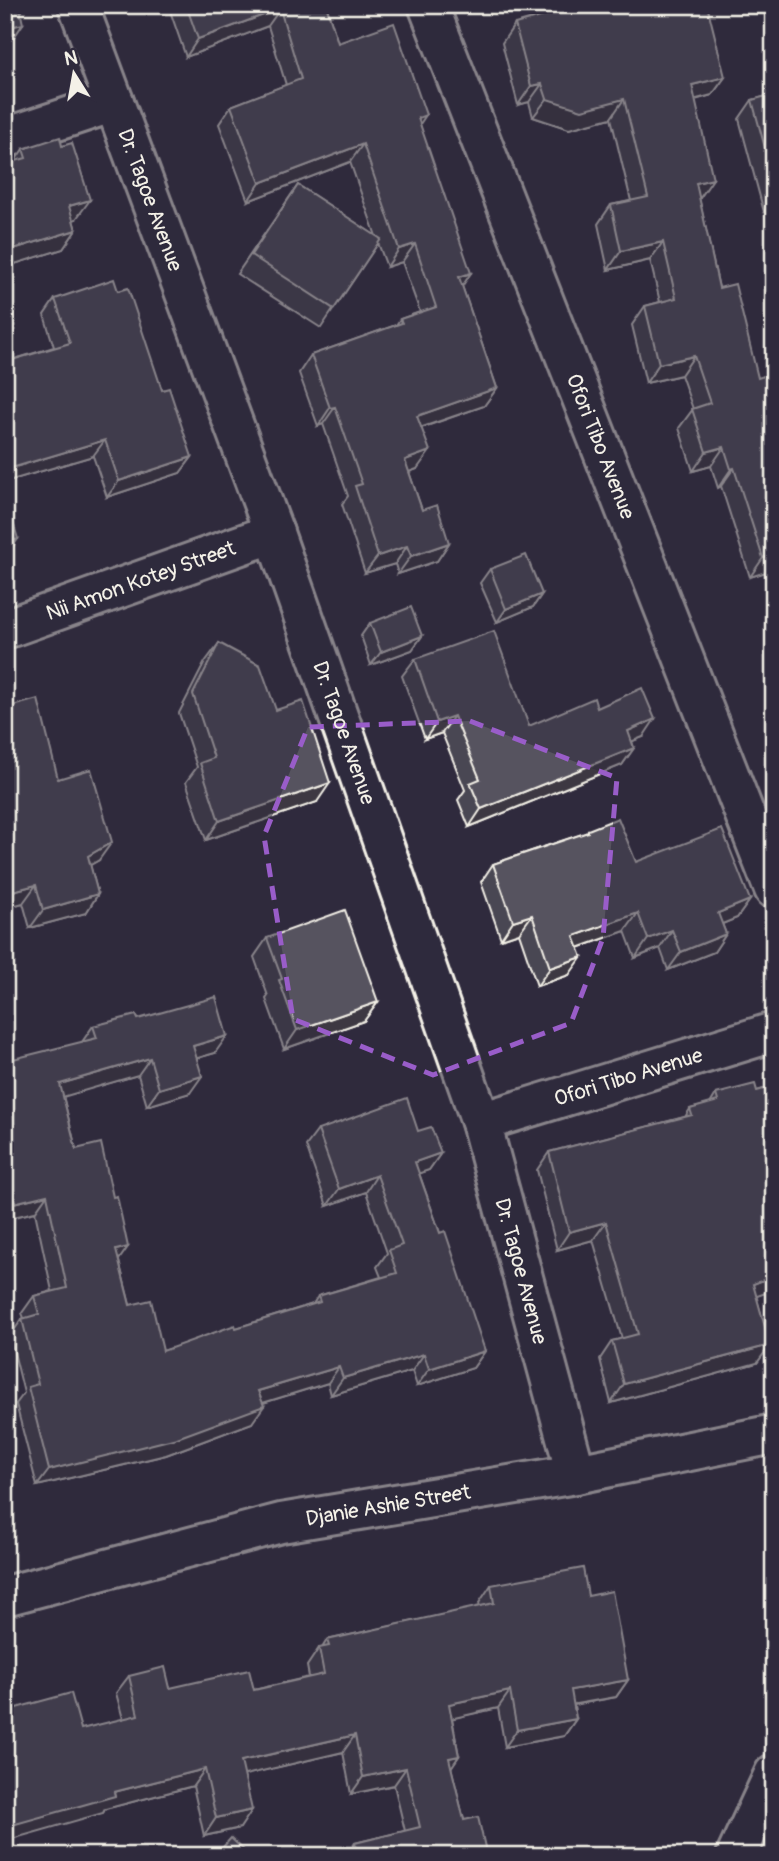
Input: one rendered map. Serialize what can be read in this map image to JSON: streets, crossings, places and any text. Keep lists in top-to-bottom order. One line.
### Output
{"streets":{"street":["Dr. Tagoe Avenue","Ofori Tibo Avenue","Nii Amon Kotey Street","Djanie Ashie Street"]},"crossings":[["Dr. Tagoe Avenue","Ofori Tibo Avenue"],["Dr. Tagoe Avenue","Nii Amon Kotey Street"],["Dr. Tagoe Avenue","Djanie Ashie Street"]],"north":"top"}
